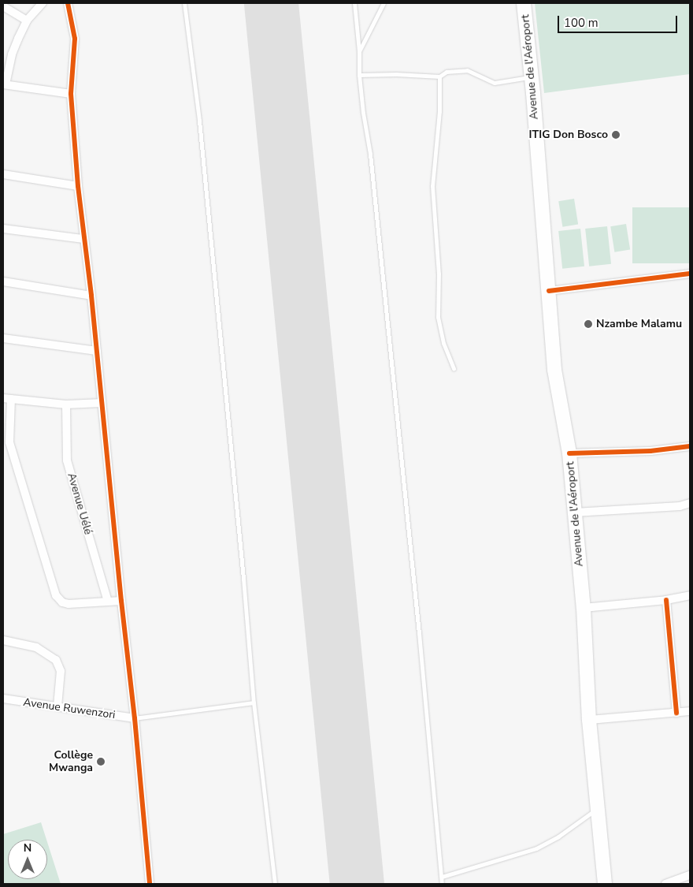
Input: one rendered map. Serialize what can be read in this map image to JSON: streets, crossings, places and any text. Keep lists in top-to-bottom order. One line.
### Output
{"streets":{"highway":["Avenue de l'Aéroport"],"street":["Avenue Uélé","Avenue Ruwenzori"]},"places":["ITIG Don Bosco","Nzambe Malamu","Collège Mwanga"],"scale_bar":"100 m","north":"top"}
